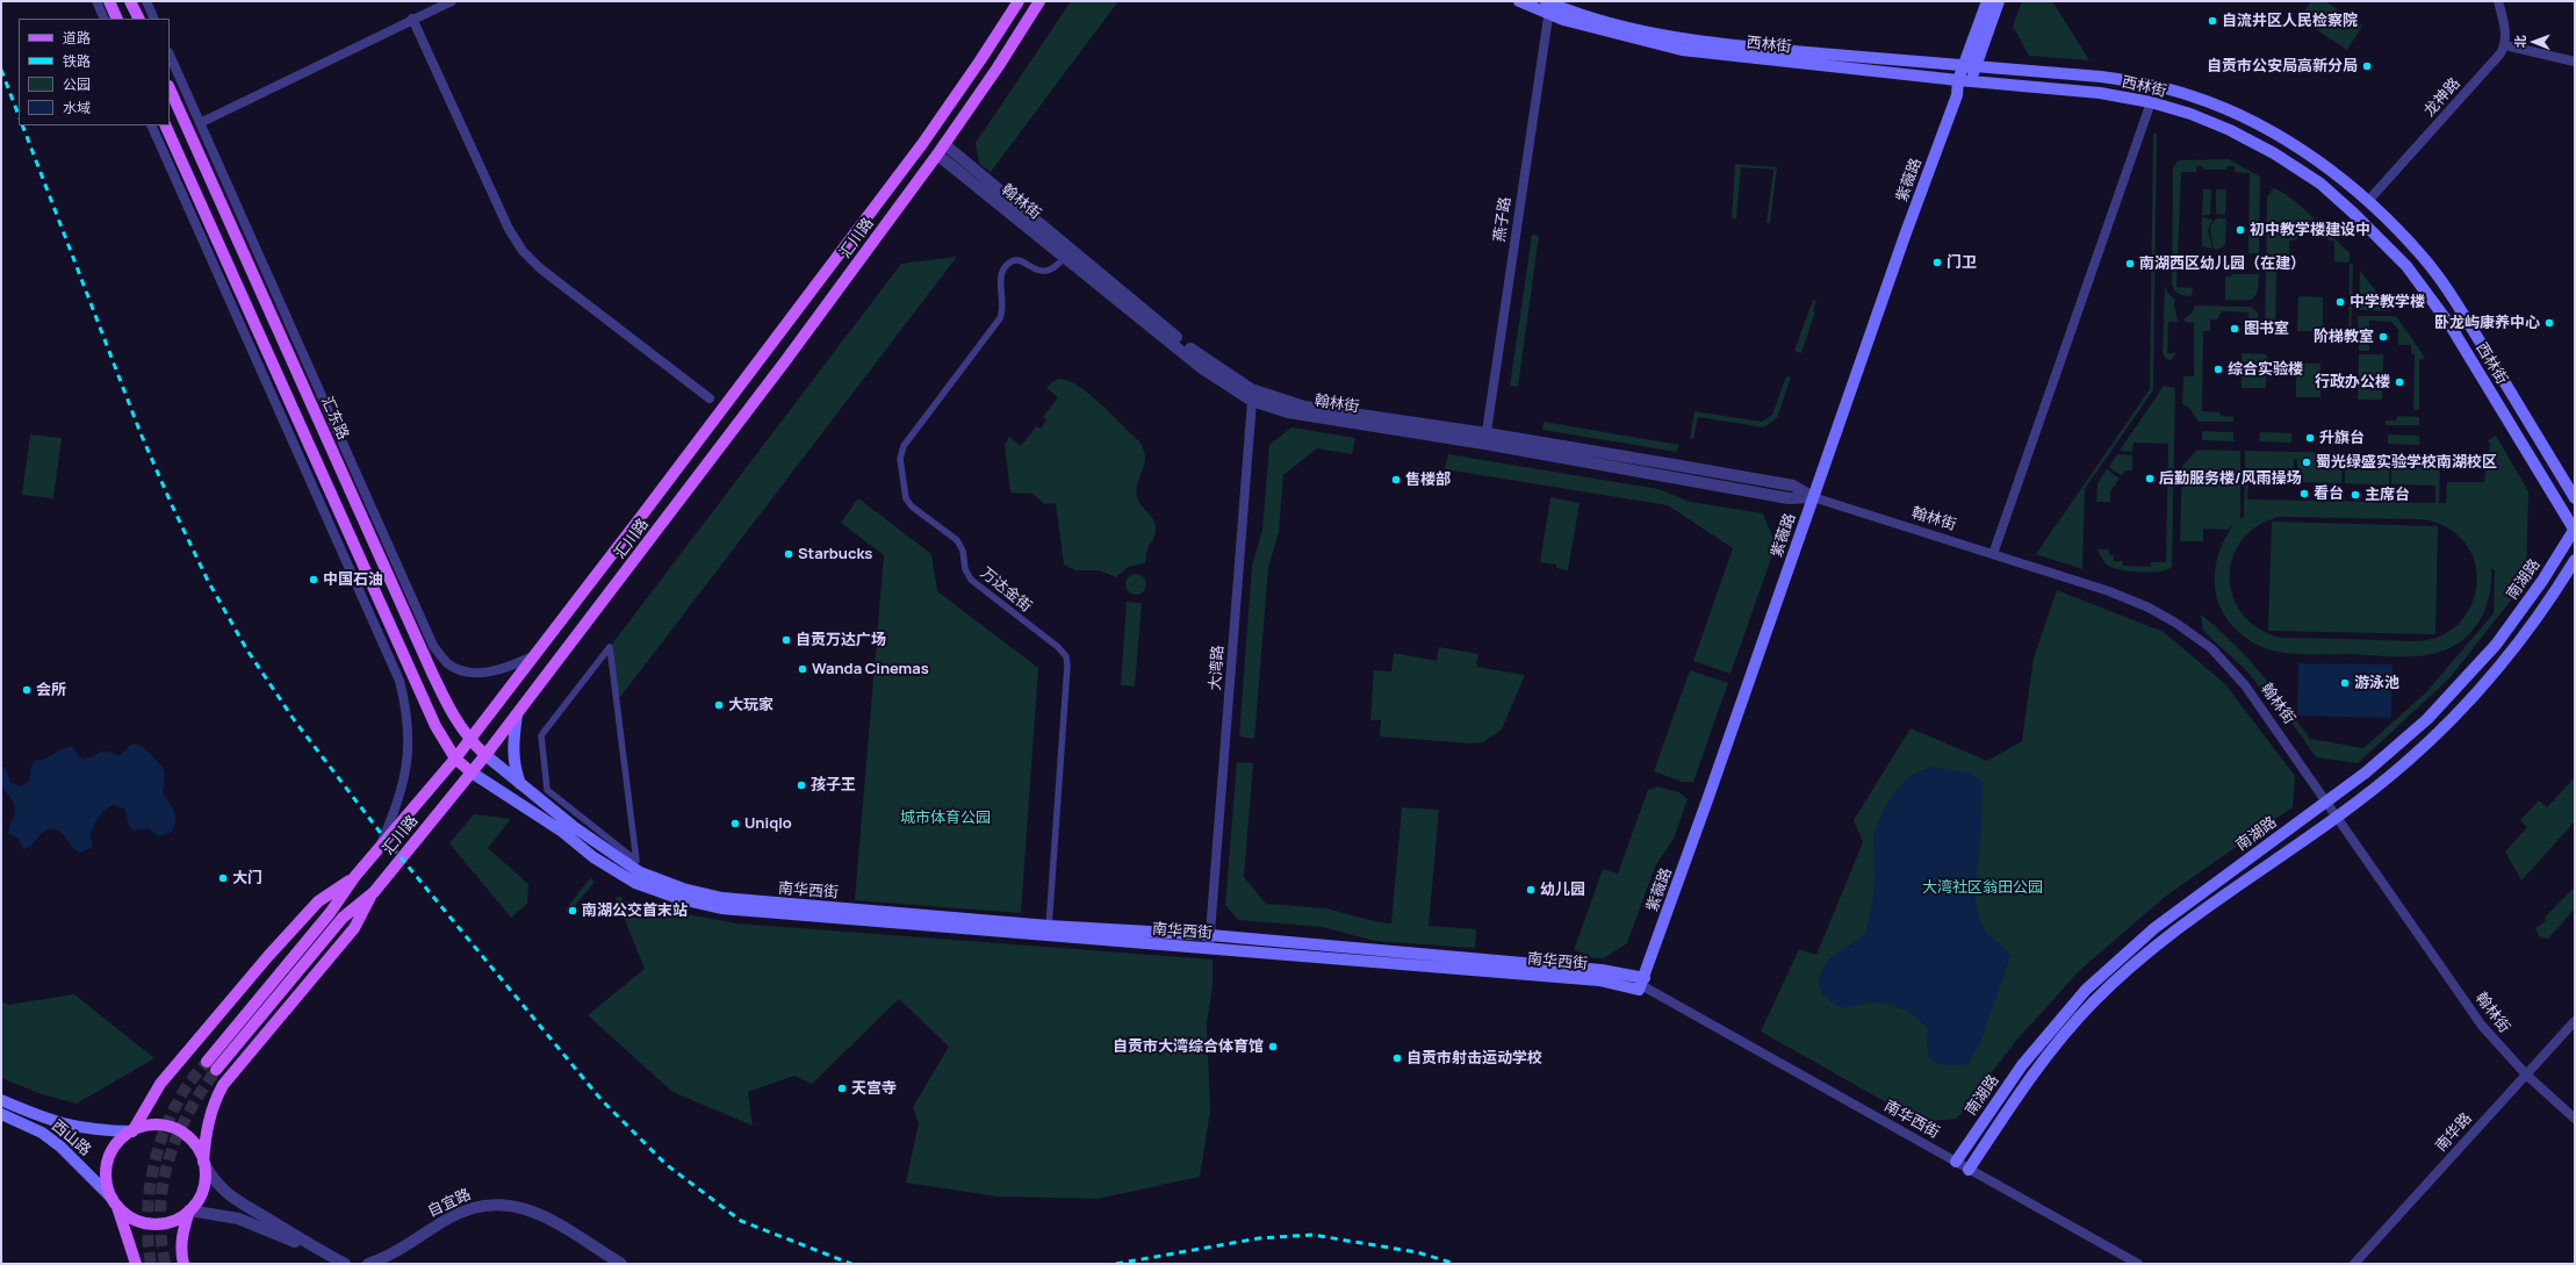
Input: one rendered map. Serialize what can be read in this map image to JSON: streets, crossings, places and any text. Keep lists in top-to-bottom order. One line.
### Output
{"streets":{"main road":["西林街","紫薇路","汇川路","汇东路","南湖路","南华西街","西山路"],"street":["龙神路","翰林街","燕子路","万达金街","大湾路","南华路","自宜路"]},"crossings":[["西林街","龙神路"],["西林街","紫薇路"],["西林街","燕子路"],["西林街","南湖路"],["紫薇路","翰林街"],["紫薇路","南华西街"],["翰林街","燕子路"],["翰林街","汇川路"],["翰林街","南湖路"],["翰林街","万达金街"],["翰林街","大湾路"],["翰林街","南华路"],["汇川路","汇东路"],["汇川路","南华西街"],["汇东路","南华西街"],["南湖路","南华西街"],["万达金街","南华西街"],["大湾路","南华西街"]],"parks":["城市体育公园","大湾社区翁田公园"],"places":["自流井区人民检察院","自贡市公安局高新分局","初中教学楼建设中","门卫","南湖西区幼儿园（在建）","中学教学楼","卧龙屿康养中心","图书室","阶梯教室","综合实验楼","行政办公楼","升旗台","蜀光绿盛实验学校南湖校区","后勤服务楼/风雨操场","售楼部","看台","主席台","Starbucks","中国石油","自贡万达广场","Wanda Cinemas","游泳池","会所","大玩家","孩子王","Uniqlo","大门","幼儿园","南湖公交首末站","自贡市大湾综合体育馆","自贡市射击运动学校","天宫寺"],"legend":["道路","铁路","公园","水域"],"north":"left"}
